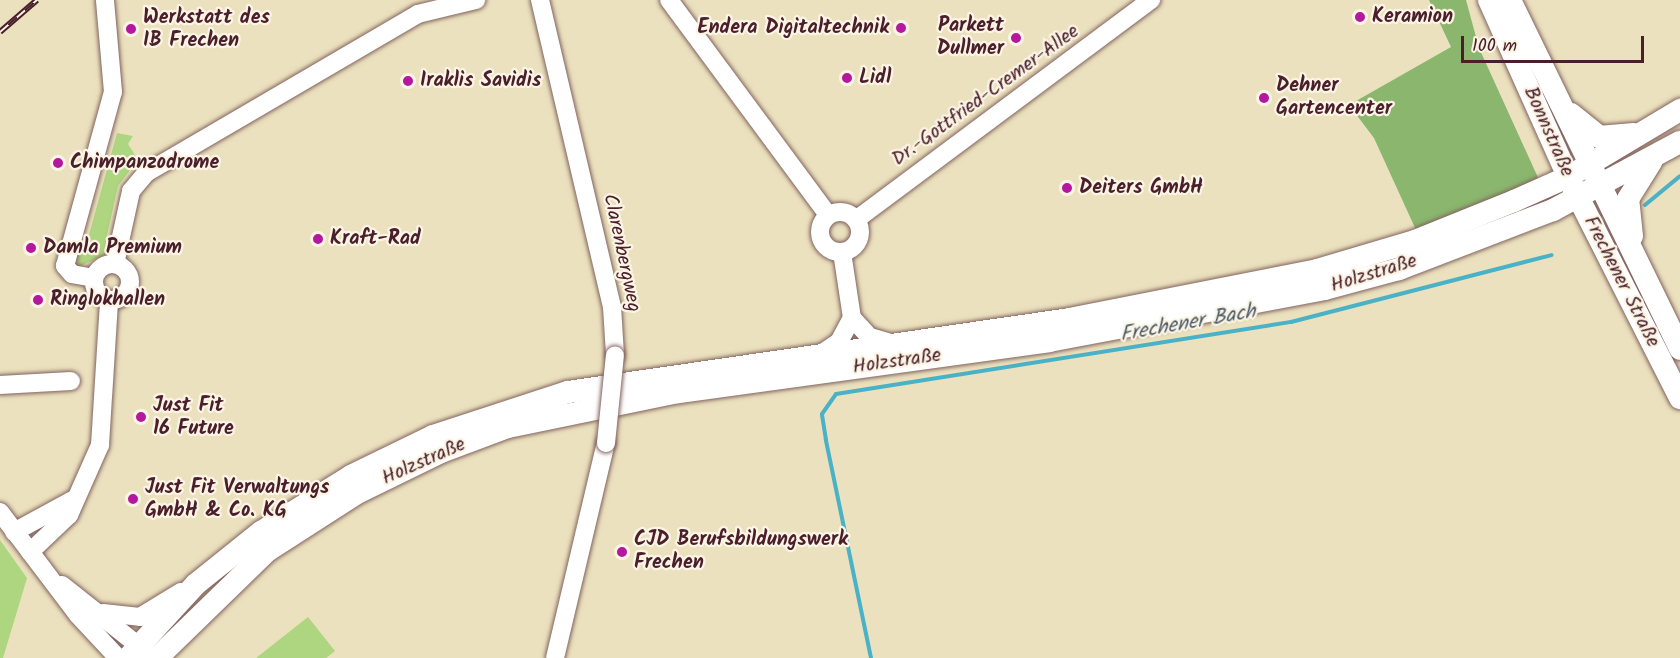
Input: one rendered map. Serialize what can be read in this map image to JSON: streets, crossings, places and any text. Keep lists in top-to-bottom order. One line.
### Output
{"streets":{"main road":["Bonnstraße","Holzstraße","Frechener Straße"],"street":["Dr.-Gottfried-Cremer-Allee","Clarenbergweg"]},"crossings":[["Bonnstraße","Holzstraße"],["Bonnstraße","Frechener Straße"],["Holzstraße","Frechener Straße"]],"water":["Frechener Bach"],"places":["Keramion","Endera Digitaltechnik","Werkstatt des IB Frechen","Parkett Dullmer","Lidl","Iraklis Savidis","Dehner Gartencenter","Chimpanzodrome","Deiters GmbH","Kraft-Rad","Damla Premium","Ringlokhallen","Just Fit 16 Future","Just Fit Verwaltungs GmbH & Co. KG","CJD Berufsbildungswerk Frechen"],"scale_bar":"100 m"}
